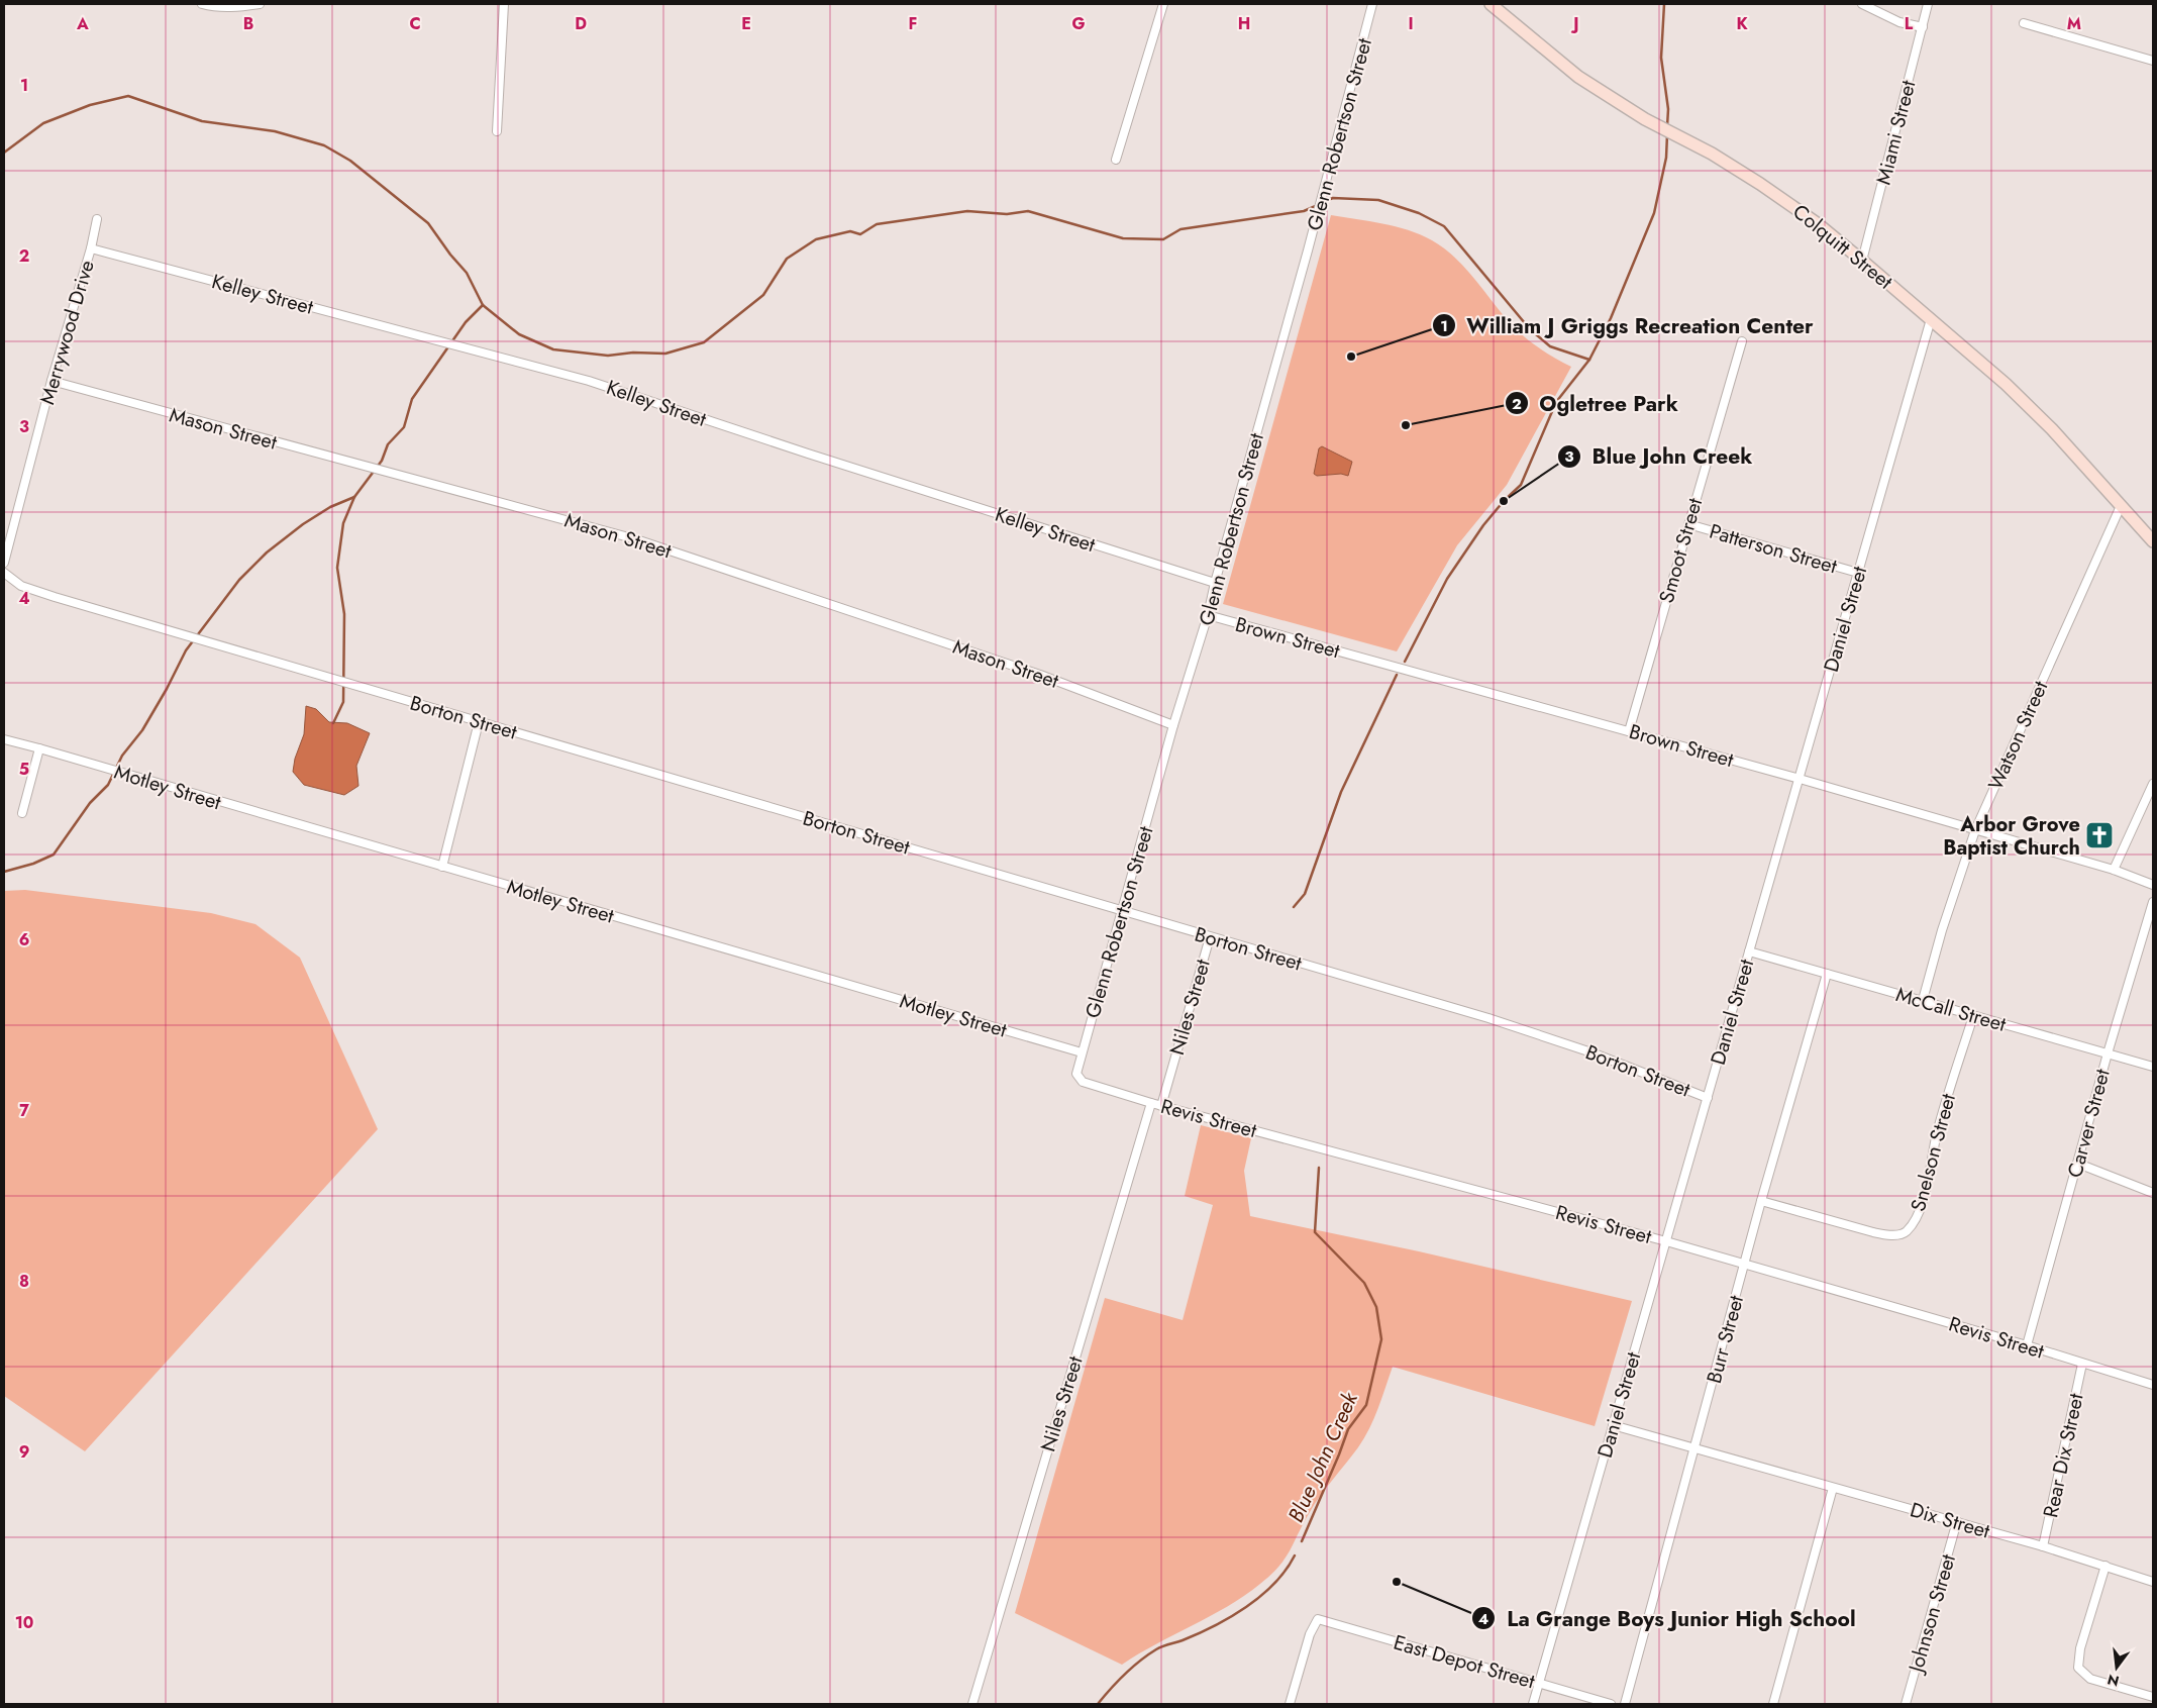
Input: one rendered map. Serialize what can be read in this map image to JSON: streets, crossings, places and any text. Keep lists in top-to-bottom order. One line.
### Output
{"streets":{"street":["Miami Street","Glenn Robertson Street","Colquitt Street","Kelley Street","Merrywood Drive","Mason Street","Patterson Street","Smoot Street","Daniel Street","Brown Street","Borton Street","Watson Street","Motley Street","Niles Street","McCall Street","Revis Street","Carver Street","Snelson Street","Burr Street","Rear Dix Street","Dix Street","Johnson Street","East Depot Street"]},"crossings":[["Miami Street","Colquitt Street"],["Glenn Robertson Street","Kelley Street"],["Glenn Robertson Street","Mason Street"],["Glenn Robertson Street","Brown Street"],["Glenn Robertson Street","Borton Street"],["Glenn Robertson Street","Motley Street"],["Glenn Robertson Street","Revis Street"],["Colquitt Street","Daniel Street"],["Colquitt Street","Watson Street"],["Kelley Street","Merrywood Drive"],["Merrywood Drive","Mason Street"],["Patterson Street","Smoot Street"],["Patterson Street","Daniel Street"],["Smoot Street","Brown Street"],["Daniel Street","Brown Street"],["Daniel Street","Borton Street"],["Daniel Street","McCall Street"],["Daniel Street","Revis Street"],["Daniel Street","Dix Street"],["Daniel Street","East Depot Street"],["Brown Street","Watson Street"],["Borton Street","Niles Street"],["Watson Street","McCall Street"],["Motley Street","Revis Street"],["Niles Street","Revis Street"],["McCall Street","Carver Street"],["McCall Street","Snelson Street"],["McCall Street","Burr Street"],["Revis Street","Carver Street"],["Revis Street","Burr Street"],["Revis Street","Rear Dix Street"],["Snelson Street","Burr Street"],["Burr Street","Dix Street"],["Rear Dix Street","Dix Street"],["Dix Street","Johnson Street"]],"water":["Blue John Creek"],"places":{"other":["William J Griggs Recreation Center","Ogletree Park","Blue John Creek","La Grange Boys Junior High School"],"church":["Arbor Grove Baptist Church"]},"north":"bottom","grid":{"columns":["A","B","C","D","E","F","G","H","I","J","K","L","M"],"rows":["1","2","3","4","5","6","7","8","9","10"]}}
